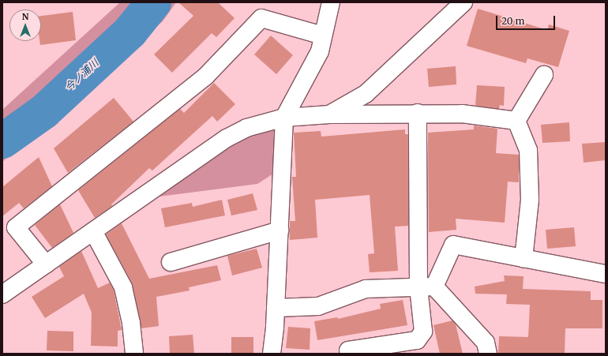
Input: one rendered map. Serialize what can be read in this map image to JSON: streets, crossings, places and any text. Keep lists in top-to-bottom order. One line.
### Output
{"water":["今ノ浦川"],"scale_bar":"20 m","north":"top"}
